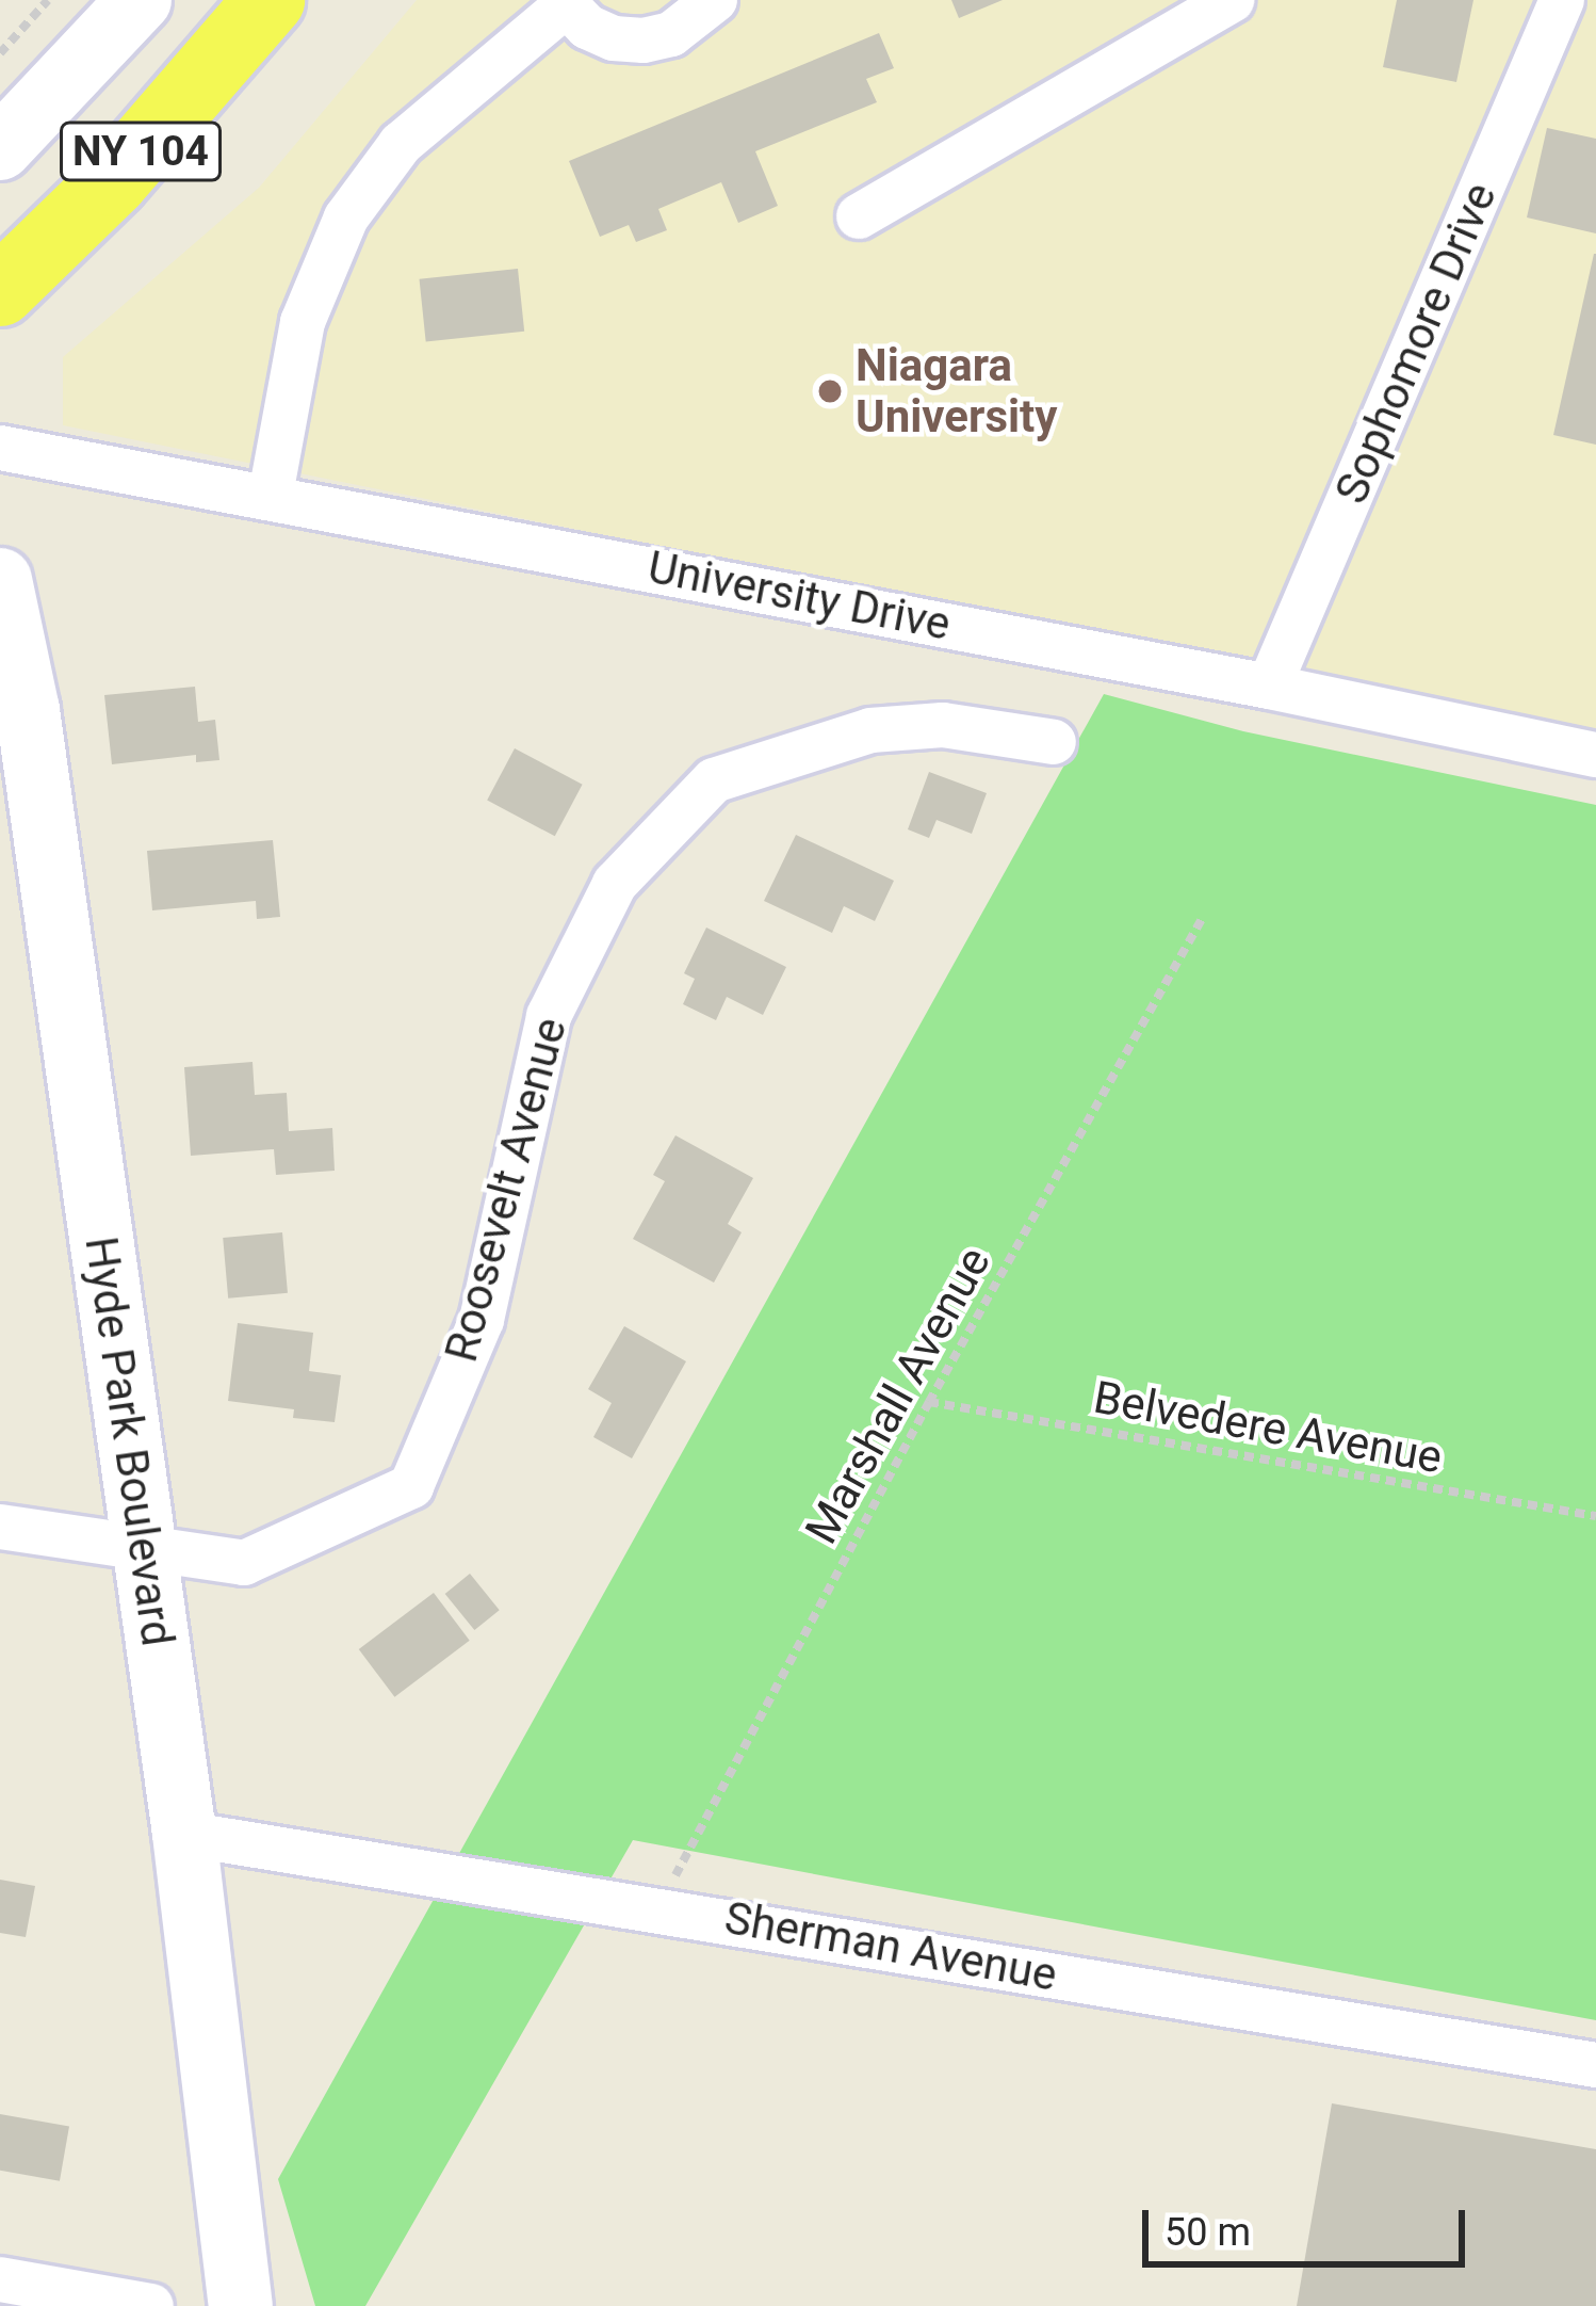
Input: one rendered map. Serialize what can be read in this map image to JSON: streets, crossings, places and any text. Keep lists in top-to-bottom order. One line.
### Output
{"streets":{"main road":["NY 104","Hyde Park Boulevard"],"street":["Sophomore Drive","University Drive","Roosevelt Avenue","Sherman Avenue"],"path":["Marshall Avenue","Belvedere Avenue"]},"crossings":[["Sophomore Drive","University Drive"],["Roosevelt Avenue","Hyde Park Boulevard"],["Marshall Avenue","Belvedere Avenue"],["Marshall Avenue","Sherman Avenue"],["Hyde Park Boulevard","Sherman Avenue"]],"places":["Niagara University"],"scale_bar":"50 m"}
